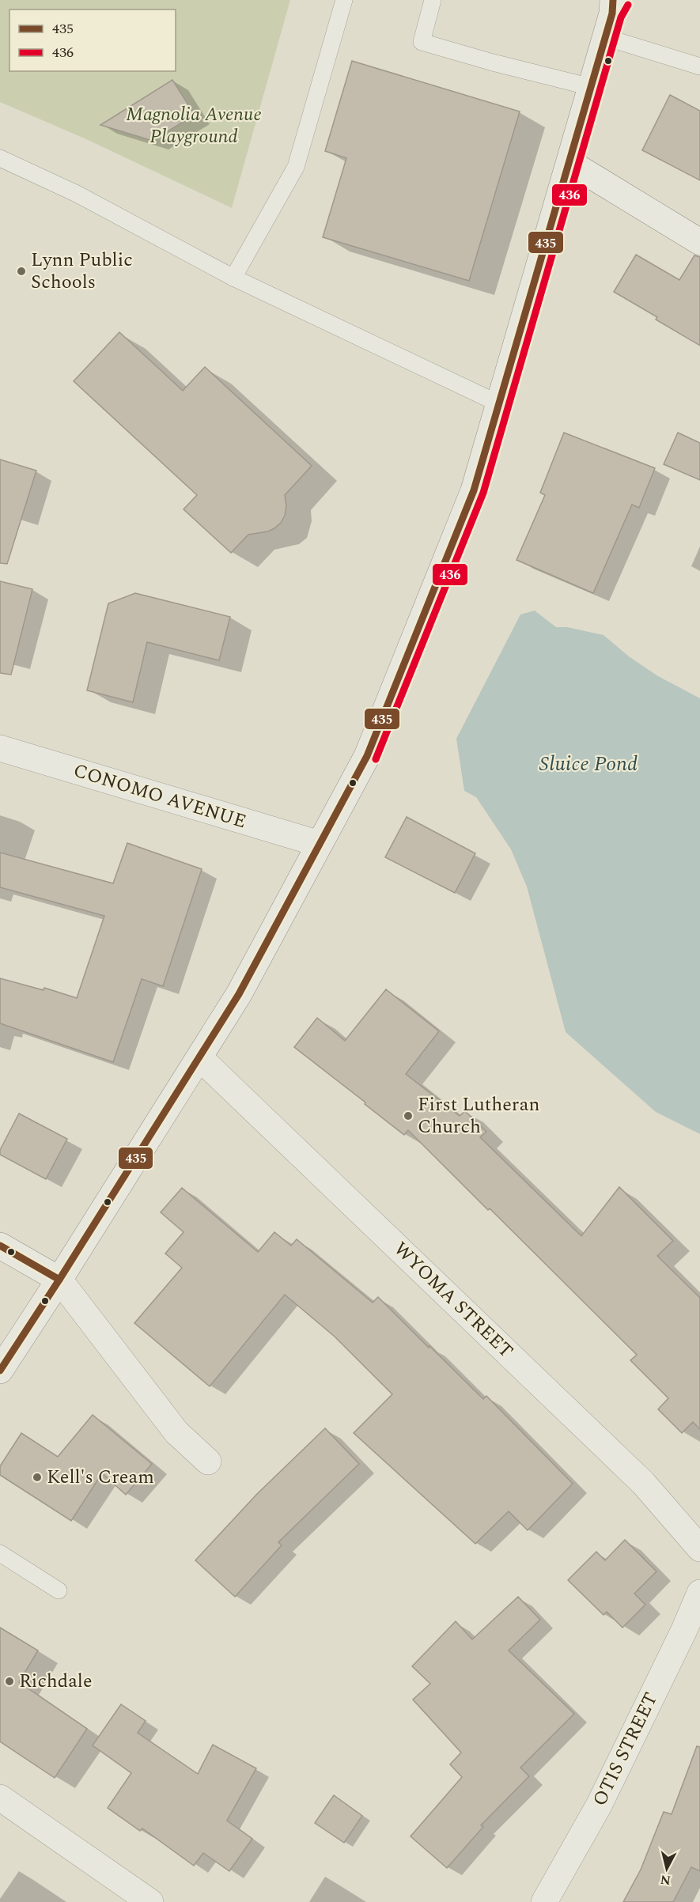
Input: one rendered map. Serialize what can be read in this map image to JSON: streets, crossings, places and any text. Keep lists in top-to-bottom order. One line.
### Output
{"streets":{"street":["CONOMO AVENUE","WYOMA STREET","OTIS STREET"]},"water":["Sluice Pond"],"parks":["Magnolia Avenue Playground"],"places":["Lynn Public Schools","First Lutheran Church","Kell's Cream","Richdale"],"lines":["transit line 435","transit line 436"],"legend":["435","436"],"north":"bottom"}
